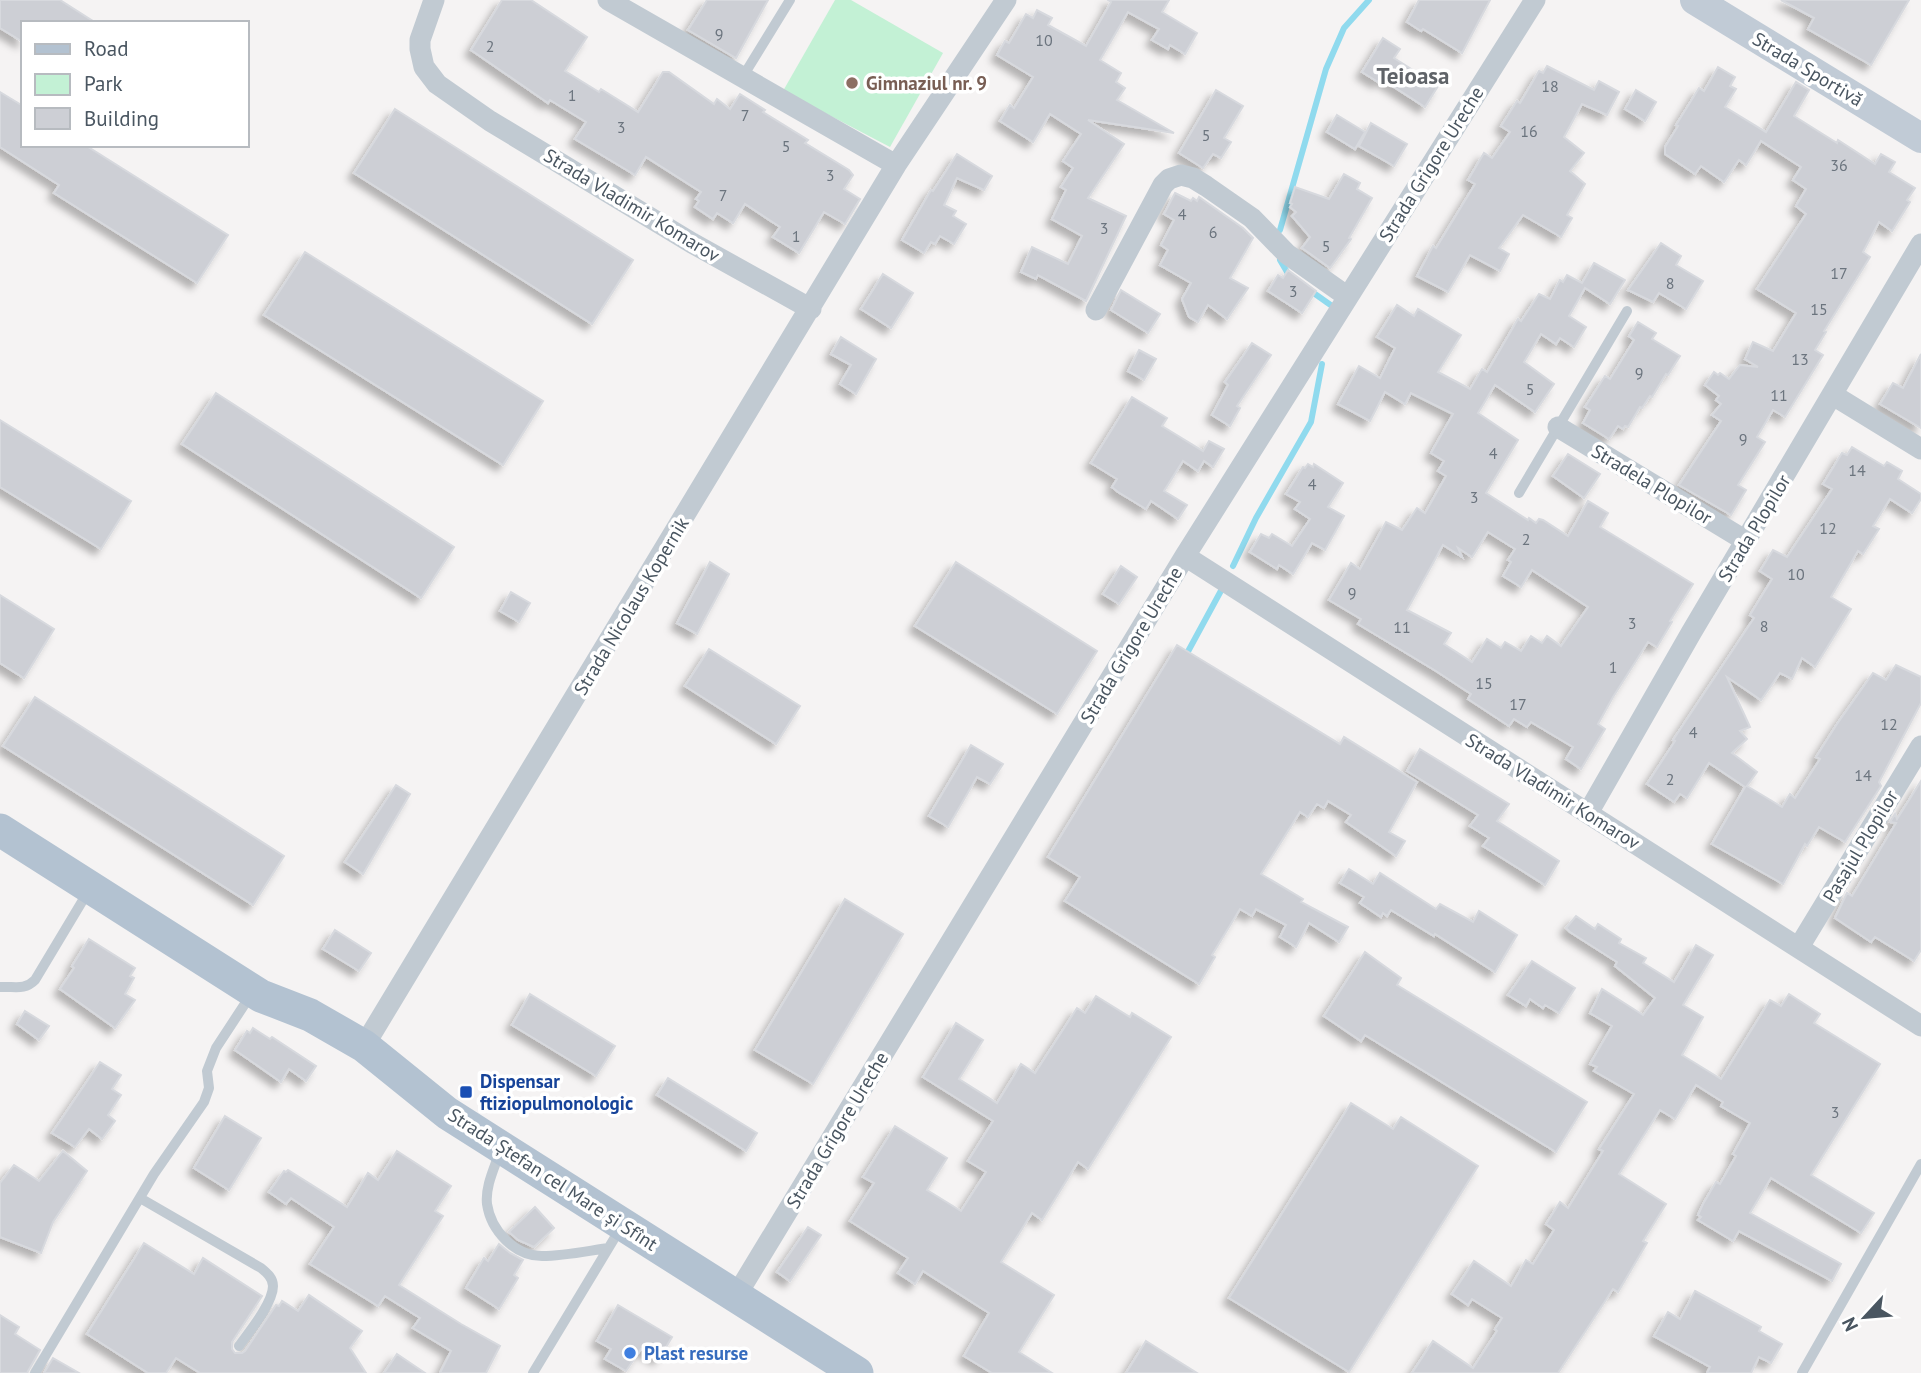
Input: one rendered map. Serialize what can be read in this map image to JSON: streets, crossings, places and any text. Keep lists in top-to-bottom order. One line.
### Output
{"streets":{"main road":["Strada Ștefan cel Mare și Sfînt"],"street":["Strada Sportivă","Strada Grigore Ureche","Strada Vladimir Komarov","Stradela Plopilor","Strada Plopilor","Strada Nicolaus Kopernik","Pasajul Plopilor"]},"crossings":[["Strada Grigore Ureche","Strada Vladimir Komarov"],["Strada Grigore Ureche","Strada Ștefan cel Mare și Sfînt"],["Strada Vladimir Komarov","Strada Plopilor"],["Strada Vladimir Komarov","Strada Nicolaus Kopernik"],["Strada Vladimir Komarov","Pasajul Plopilor"],["Stradela Plopilor","Strada Plopilor"],["Strada Nicolaus Kopernik","Strada Ștefan cel Mare și Sfînt"]],"districts":["Teioasa"],"places":{"other":["Gimnaziul nr. 9","Plast resurse"],"transit":["Dispensar ftiziopulmonologic"]},"house_numbers":["9","10","2","18","1","7","3","16","5","5","36","3","7","4","3","6","1","5","17","8","3","15","13","9","5","11","9","4","14","4","3","12","2","10","9","3","8","11","1","15","17","12","4","14","2","3"],"legend":["Road","Park","Building"],"north":"bottom left"}
